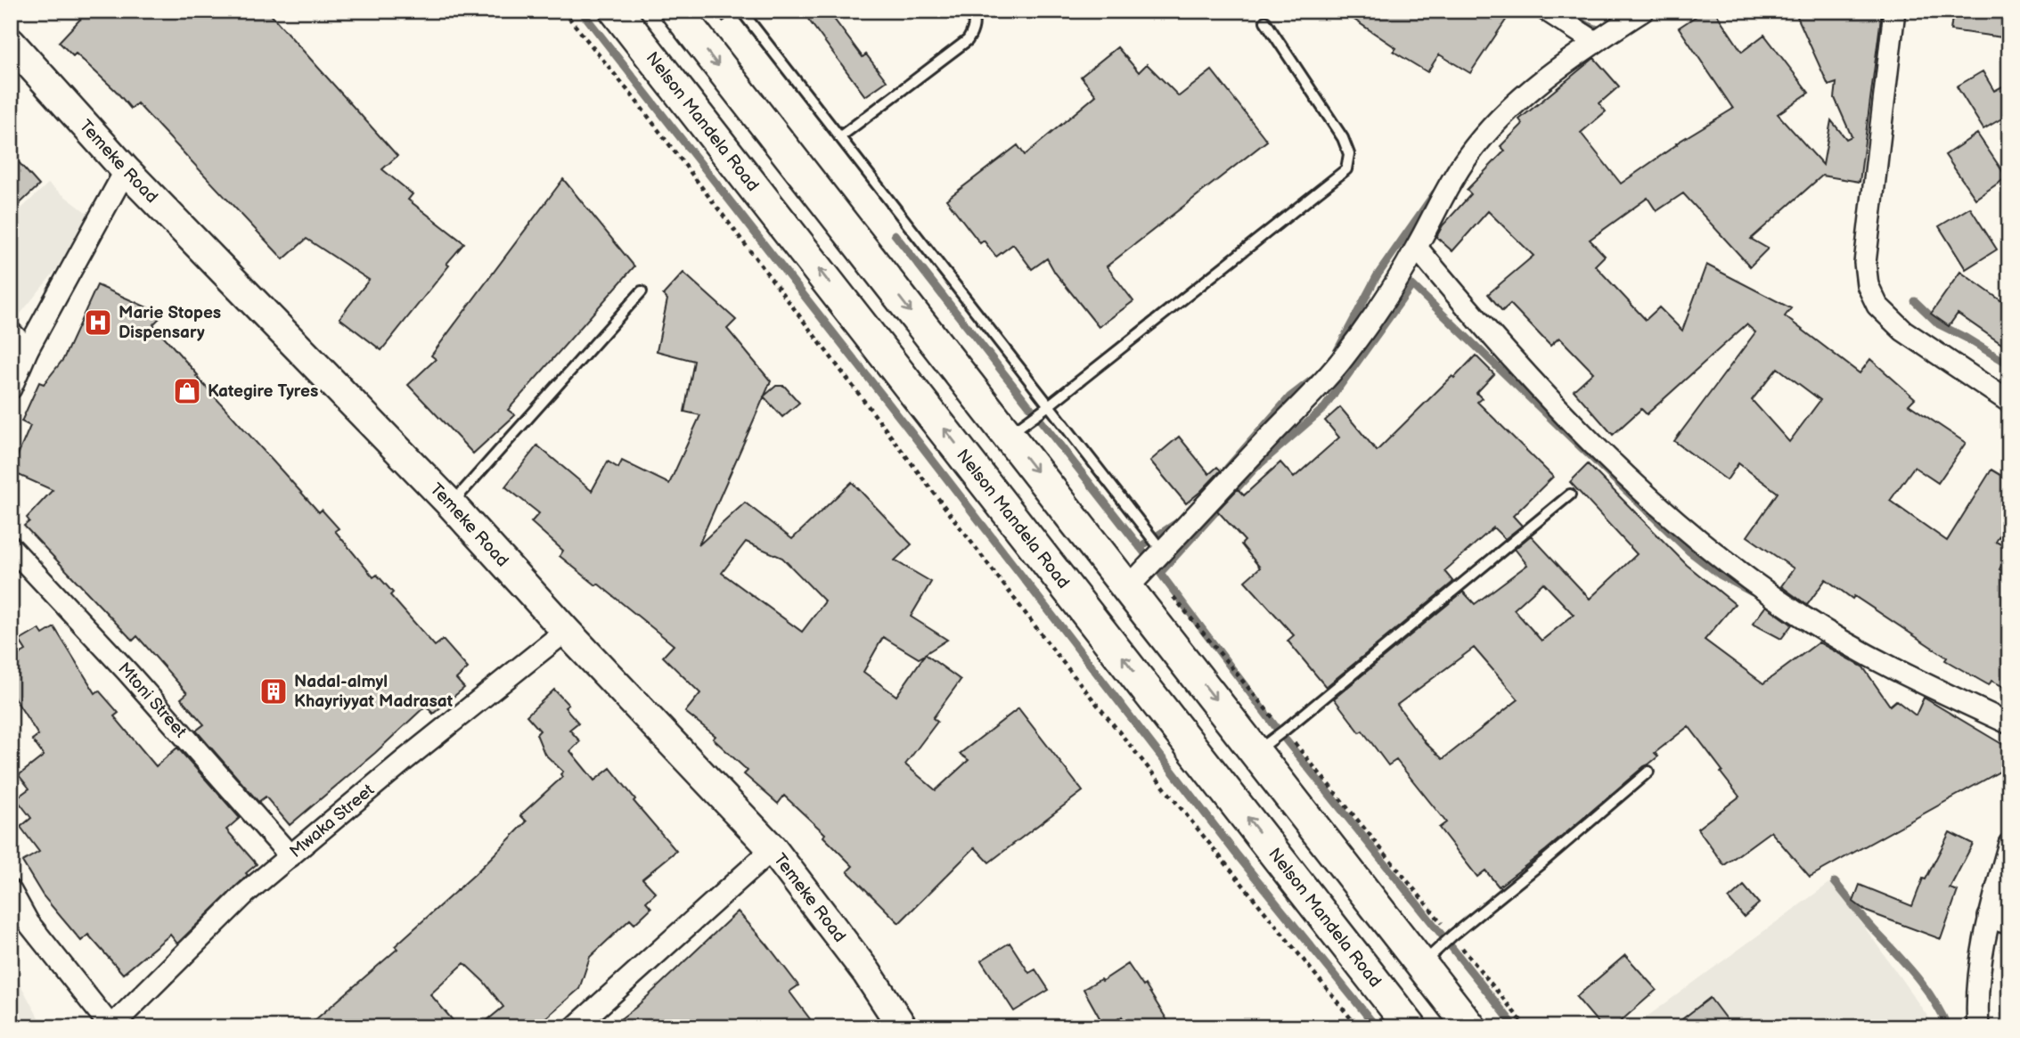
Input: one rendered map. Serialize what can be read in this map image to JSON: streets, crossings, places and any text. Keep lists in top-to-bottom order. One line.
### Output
{"streets":{"main road":["Nelson Mandela Road"],"street":["Temeke Road","Mtoni Street","Mwaka Street"]},"crossings":[["Temeke Road","Mwaka Street"],["Mtoni Street","Mwaka Street"]],"places":{"hospital":["Marie Stopes Dispensary"],"shop":["Kategire Tyres"],"building":["Nadal-almyl Khayriyyat Madrasat"]}}
